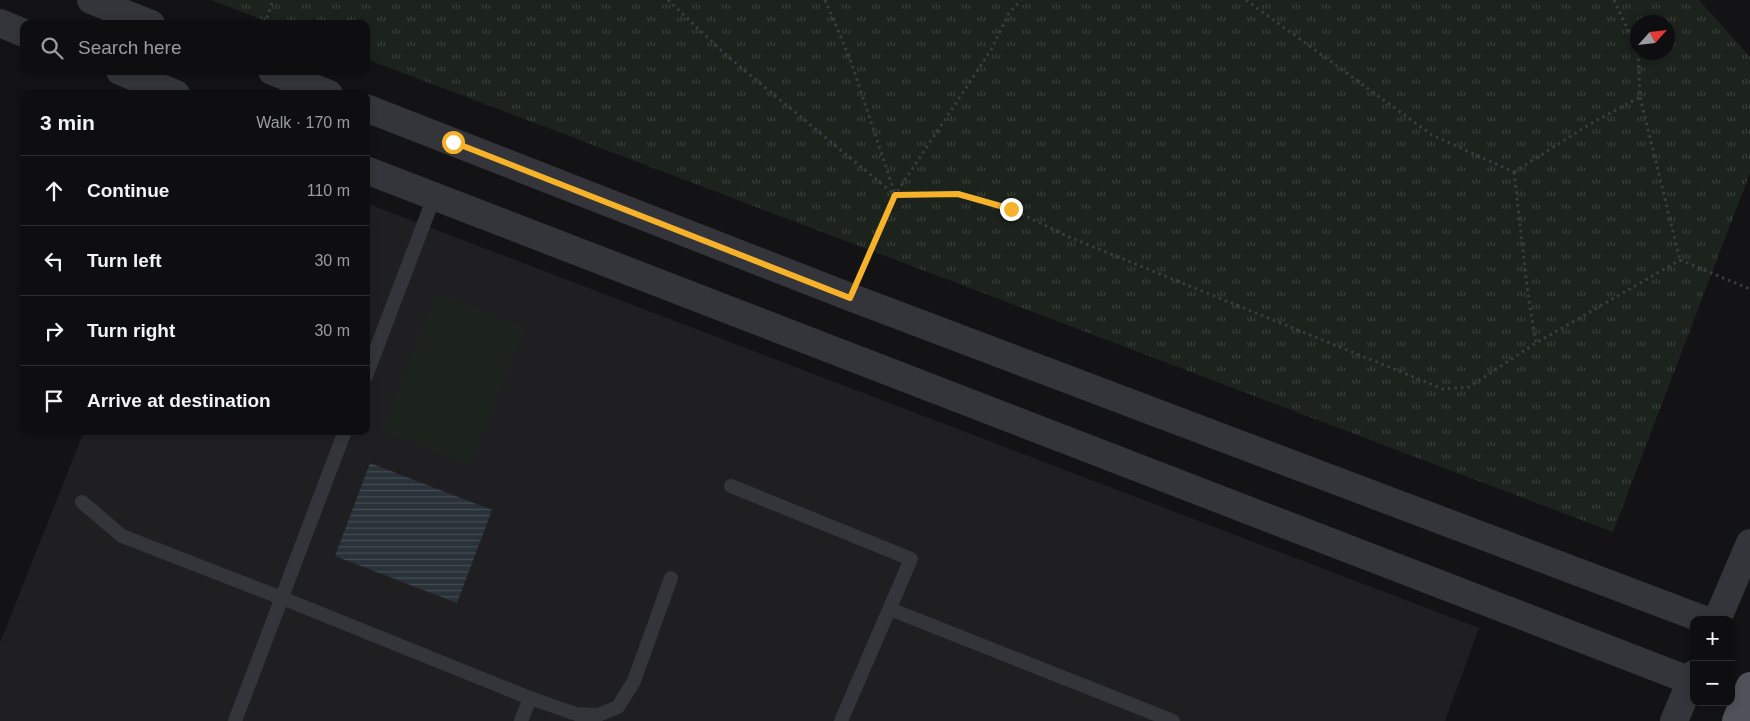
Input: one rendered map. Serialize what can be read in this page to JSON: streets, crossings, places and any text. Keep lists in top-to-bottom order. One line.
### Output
{"north":"top right","page":{"search":"Search here","heading":["3 min","Walk · 170 m"],"list":[["Continue","110 m"],["Turn left","30 m"],["Turn right","30 m"],"Arrive at destination"],"map_buttons":["+","−"]}}
